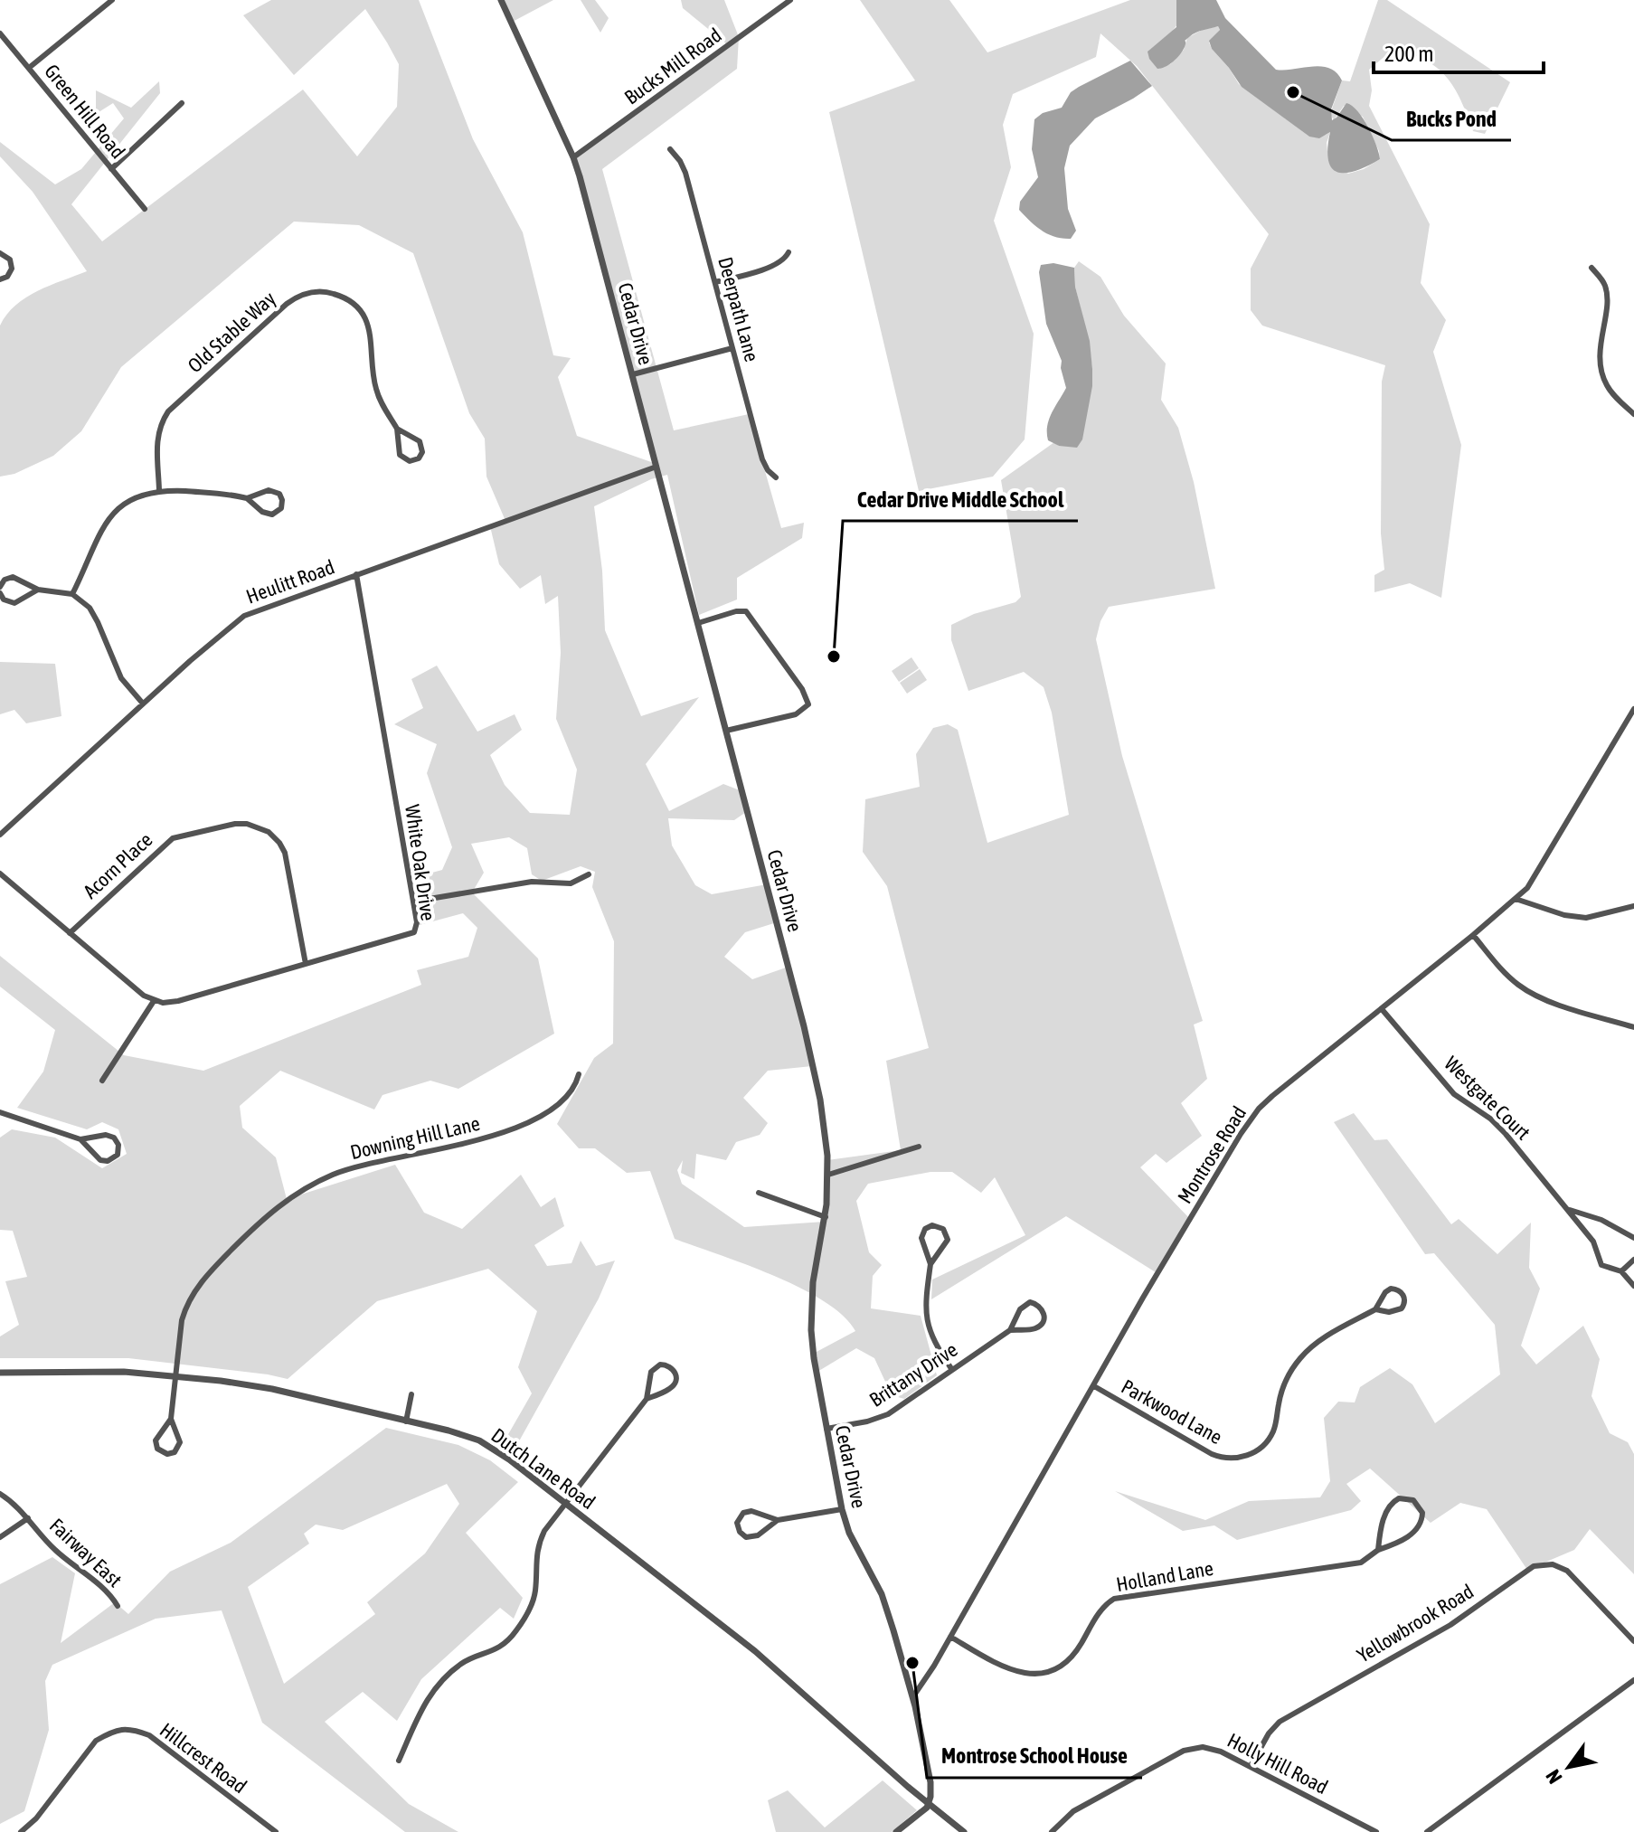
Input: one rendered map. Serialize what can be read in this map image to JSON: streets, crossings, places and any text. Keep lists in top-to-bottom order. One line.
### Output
{"streets":{"street":["Bucks Mill Road","Green Hill Road","Deerpath Lane","Cedar Drive","Old Stable Way","Heulitt Road","White Oak Drive","Acorn Place","Westgate Court","Downing Hill Lane","Montrose Road","Brittany Drive","Parkwood Lane","Dutch Lane Road","Fairway East","Holland Lane","Yellowbrook Road","Hillcrest Road","Holly Hill Road"]},"crossings":[["Bucks Mill Road","Cedar Drive"],["Cedar Drive","Heulitt Road"],["Cedar Drive","Montrose Road"],["Cedar Drive","Brittany Drive"],["Cedar Drive","Dutch Lane Road"],["Heulitt Road","White Oak Drive"],["White Oak Drive","Acorn Place"],["Westgate Court","Montrose Road"],["Downing Hill Lane","Dutch Lane Road"],["Montrose Road","Parkwood Lane"],["Montrose Road","Holland Lane"],["Yellowbrook Road","Holly Hill Road"]],"places":["Bucks Pond","Cedar Drive Middle School","Montrose School House"],"scale_bar":"200 m","north":"bottom left"}
